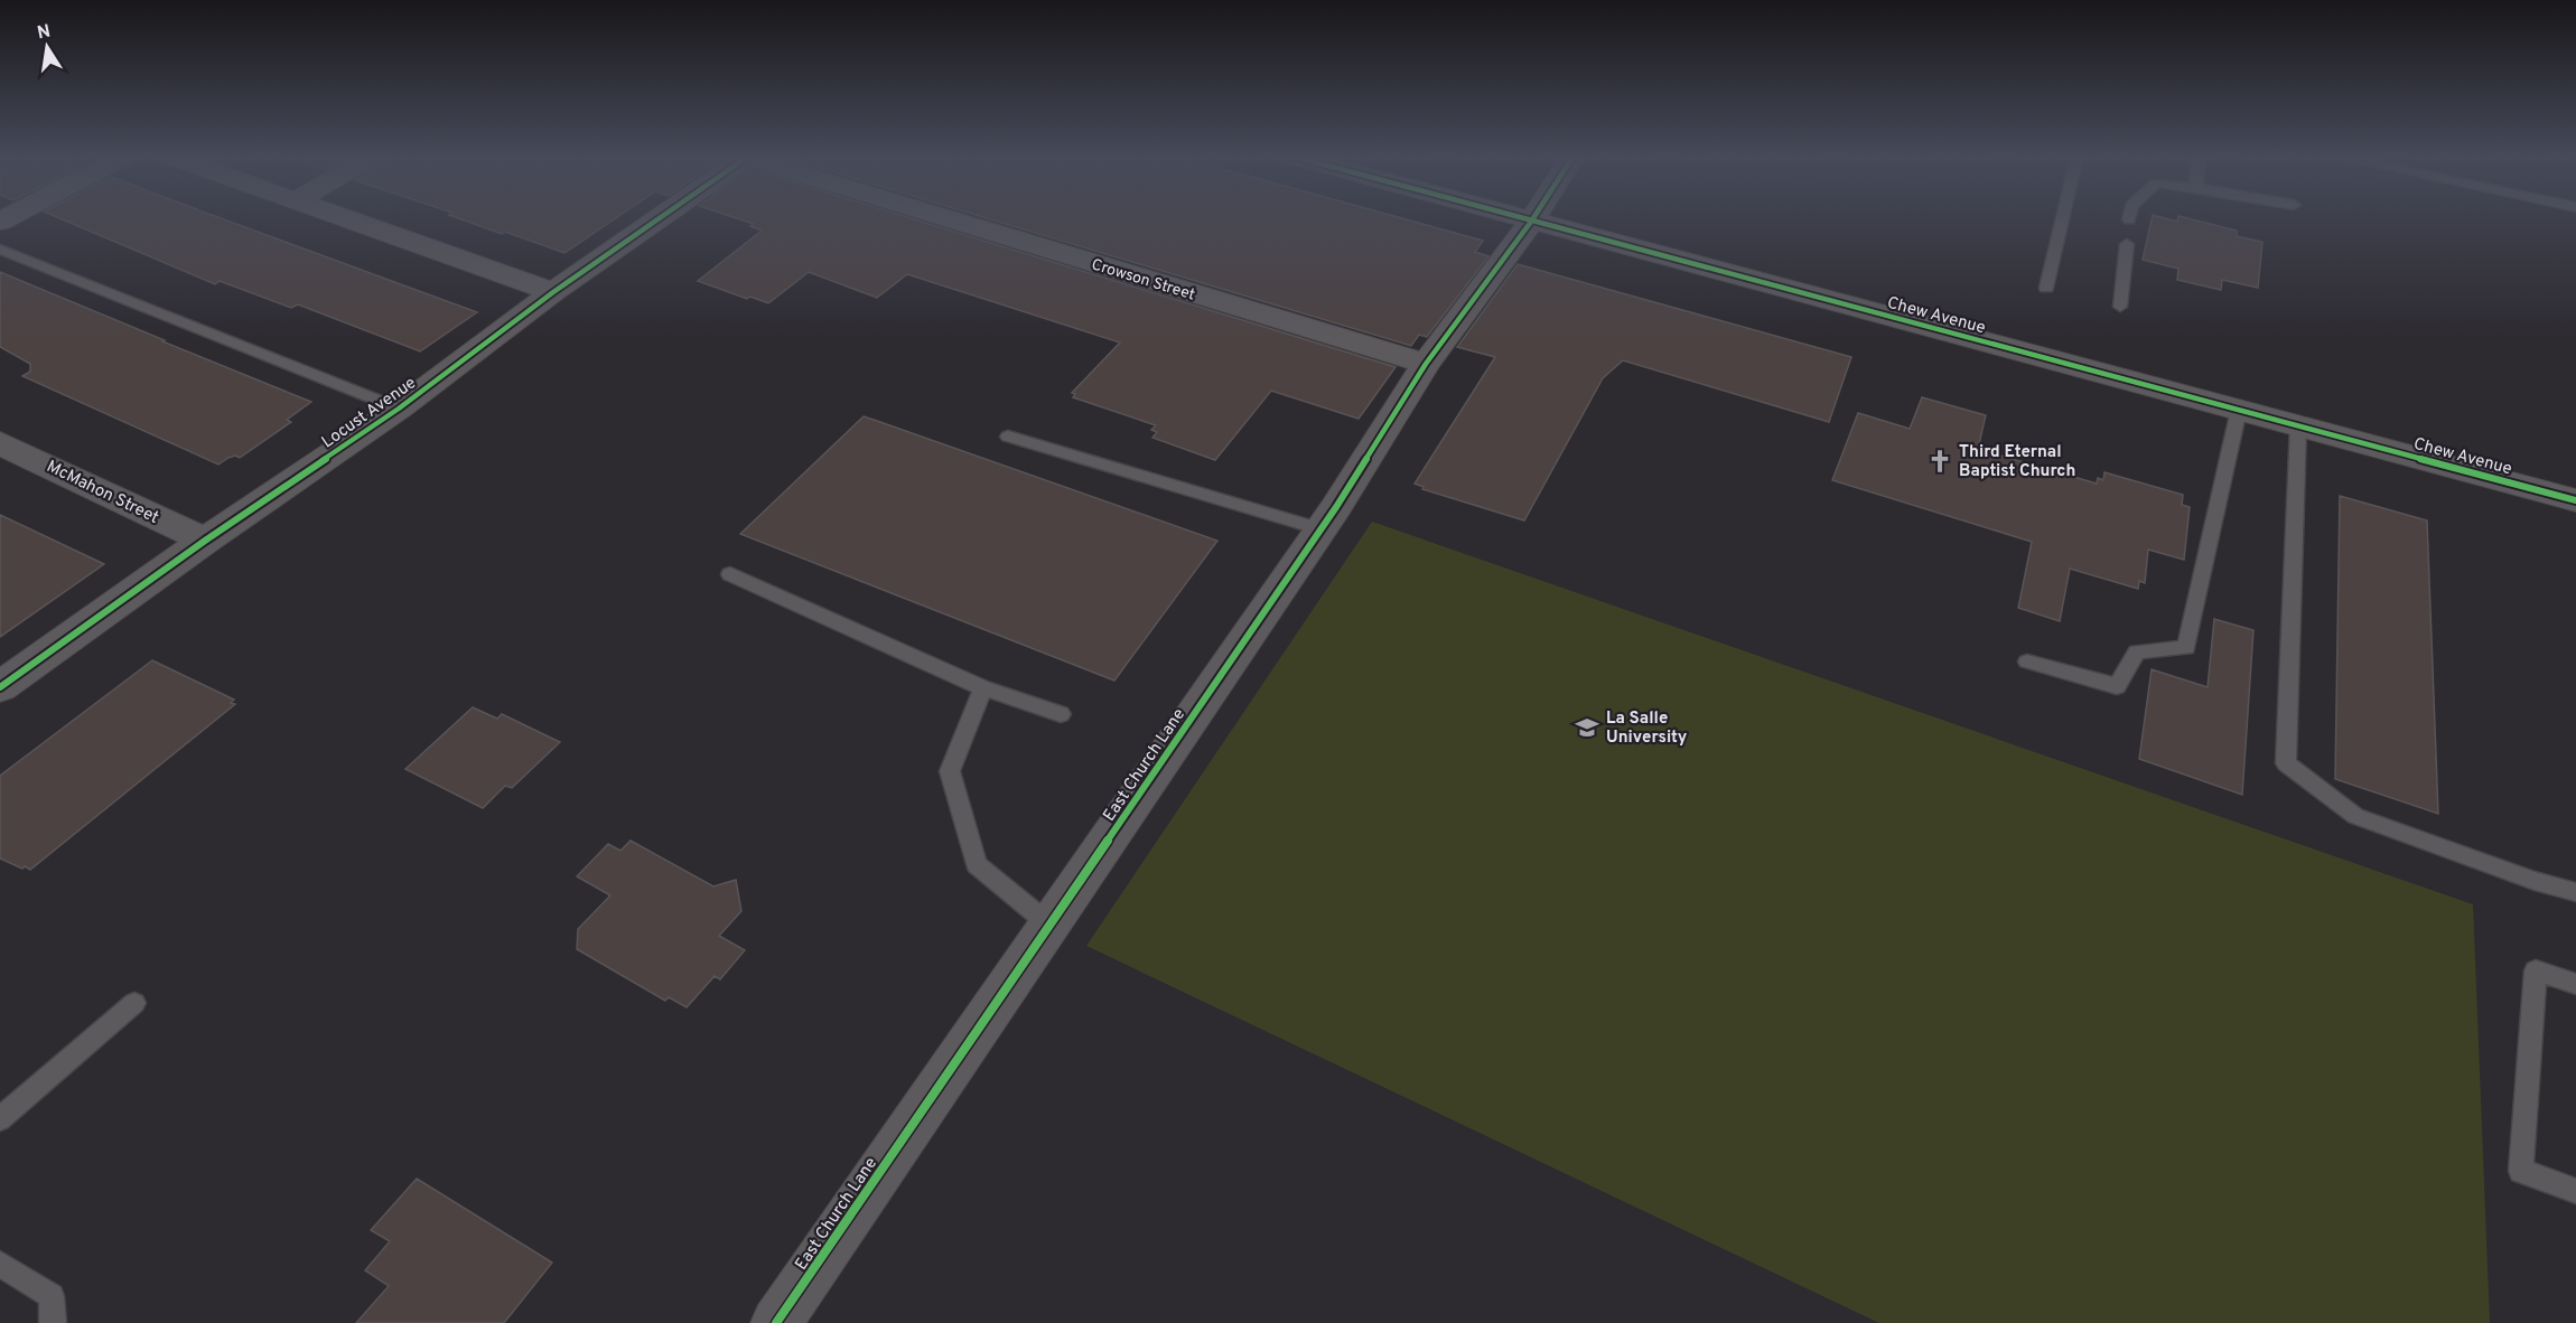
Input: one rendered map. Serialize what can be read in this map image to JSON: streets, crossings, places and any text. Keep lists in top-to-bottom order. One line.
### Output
{"streets":{"street":["Crowson Street","Chew Avenue","Locust Avenue","McMahon Street","East Church Lane"]},"crossings":[["Crowson Street","East Church Lane"],["Chew Avenue","East Church Lane"],["Locust Avenue","McMahon Street"]],"places":{"church":["Third Eternal Baptist Church"],"school or university":["La Salle University"]},"north":"top"}
